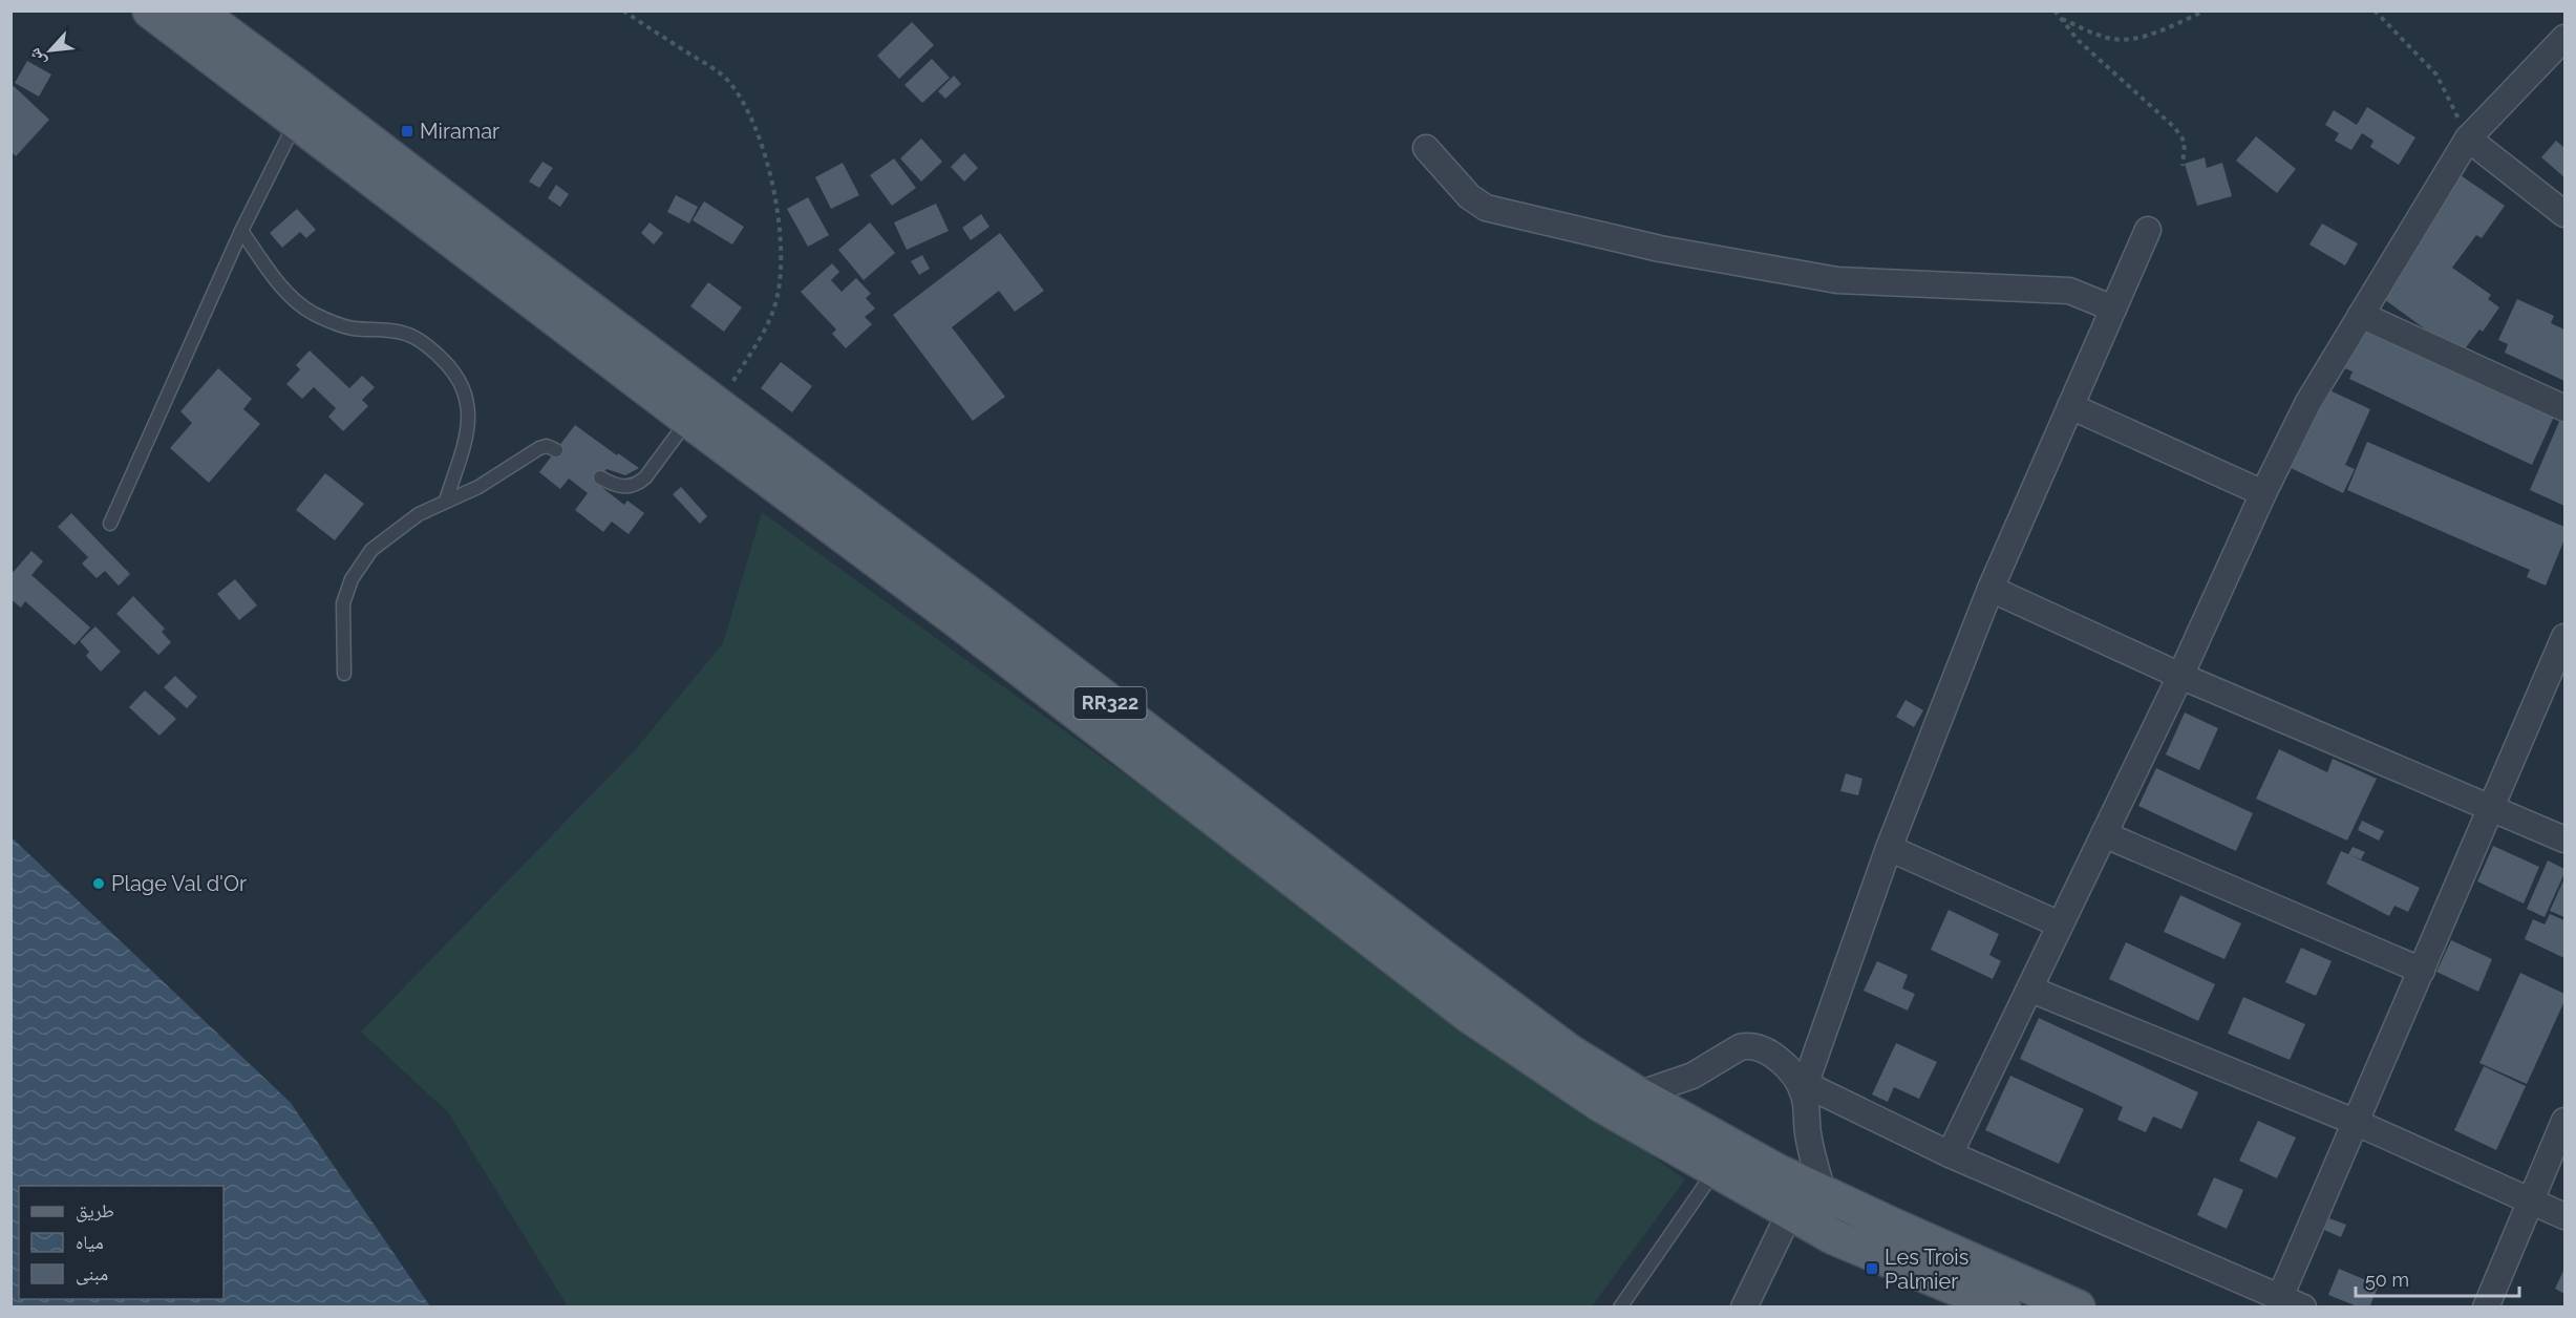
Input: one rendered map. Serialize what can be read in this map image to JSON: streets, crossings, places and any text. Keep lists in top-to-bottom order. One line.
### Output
{"streets":{"main road":["RR322"]},"places":{"transit":["Miramar","Les Trois Palmier"],"other":["Plage Val d'Or"]},"legend":["طريق","مياه","مبنى"],"scale_bar":"50 m","north":"bottom left"}
